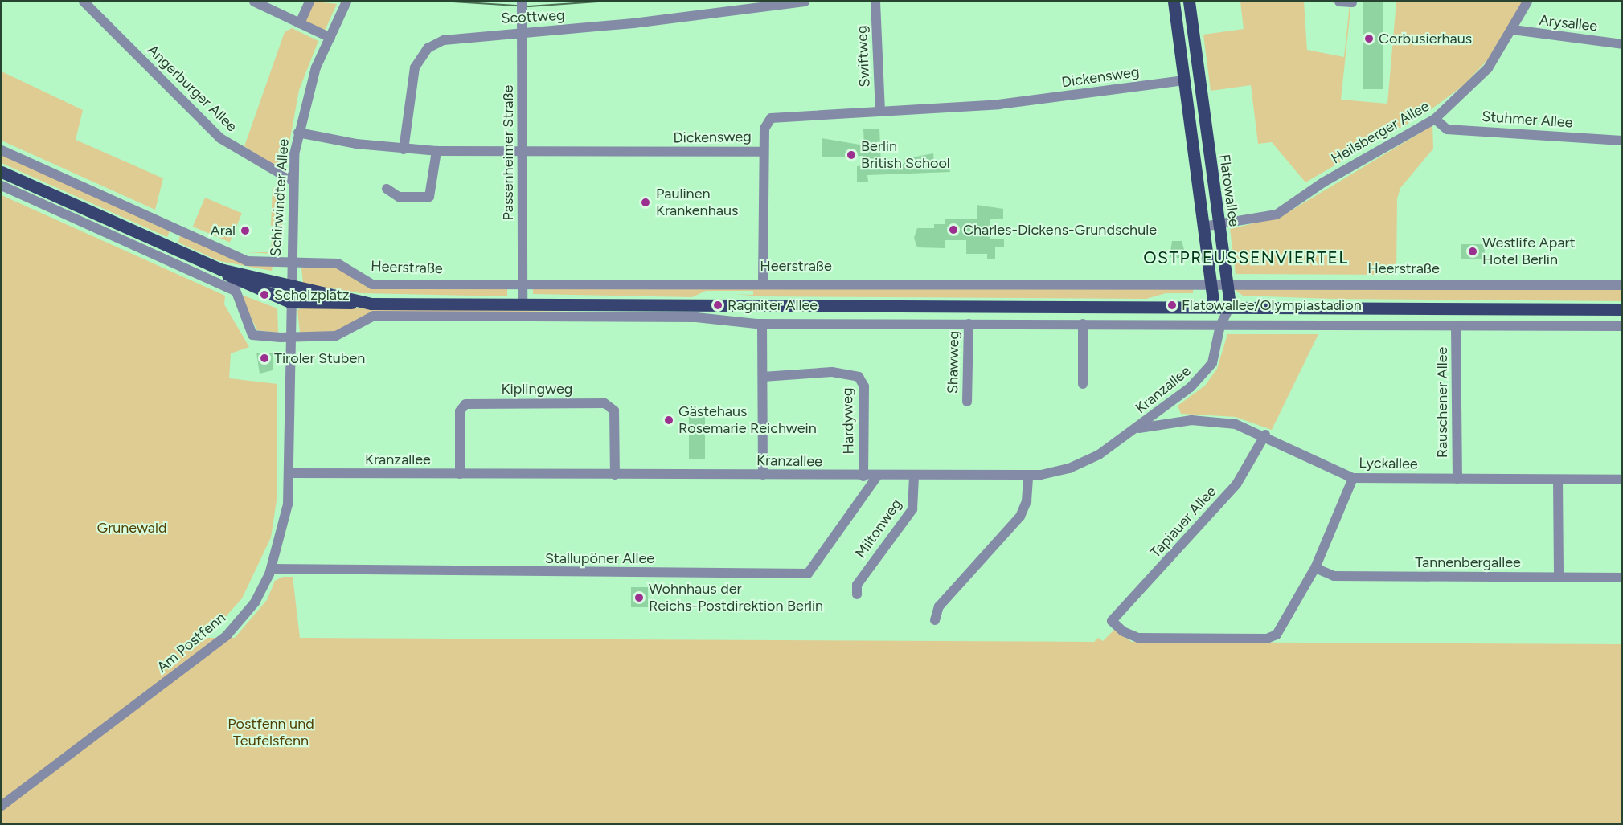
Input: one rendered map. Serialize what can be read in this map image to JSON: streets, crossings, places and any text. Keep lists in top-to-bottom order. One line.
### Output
{"streets":{"main road":["Flatowallee"],"street":["Scottweg","Arysallee","Swiftweg","Dickensweg","Angerburger Allee","Stuhmer Allee","Heilsberger Allee","Passenheimer Straße","Schirwindter Allee","Heerstraße","Shawweg","Kiplingweg","Kranzallee","Rauschener Allee","Hardyweg","Lyckallee","Tapiauer Allee","Miltonweg","Stallupöner Allee","Tannenbergallee","Am Postfenn"]},"crossings":[["Scottweg","Dickensweg"],["Scottweg","Passenheimer Straße"],["Arysallee","Heilsberger Allee"],["Swiftweg","Dickensweg"],["Dickensweg","Passenheimer Straße"],["Dickensweg","Flatowallee"],["Dickensweg","Schirwindter Allee"],["Angerburger Allee","Schirwindter Allee"],["Stuhmer Allee","Heilsberger Allee"],["Heilsberger Allee","Flatowallee"],["Passenheimer Straße","Heerstraße"],["Flatowallee","Heerstraße"],["Schirwindter Allee","Heerstraße"],["Schirwindter Allee","Am Postfenn"],["Kiplingweg","Kranzallee"],["Kranzallee","Hardyweg"],["Kranzallee","Lyckallee"],["Kranzallee","Miltonweg"],["Kranzallee","Stallupöner Allee"],["Kranzallee","Am Postfenn"],["Rauschener Allee","Lyckallee"],["Lyckallee","Tapiauer Allee"],["Tapiauer Allee","Tannenbergallee"],["Stallupöner Allee","Am Postfenn"]],"districts":["OSTPREUSSENVIERTEL"],"parks":["Grunewald","Postfenn und Teufelsfenn"],"places":["Corbusierhaus","Berlin British School","Paulinen Krankenhaus","Charles-Dickens-Grundschule","Aral","Westlife Apart Hotel Berlin","Scholzplatz","Ragniter Allee","Flatowallee/Olympiastadion","Tiroler Stuben","Gästehaus Rosemarie Reichwein","Wohnhaus der Reichs-Postdirektion Berlin"]}
